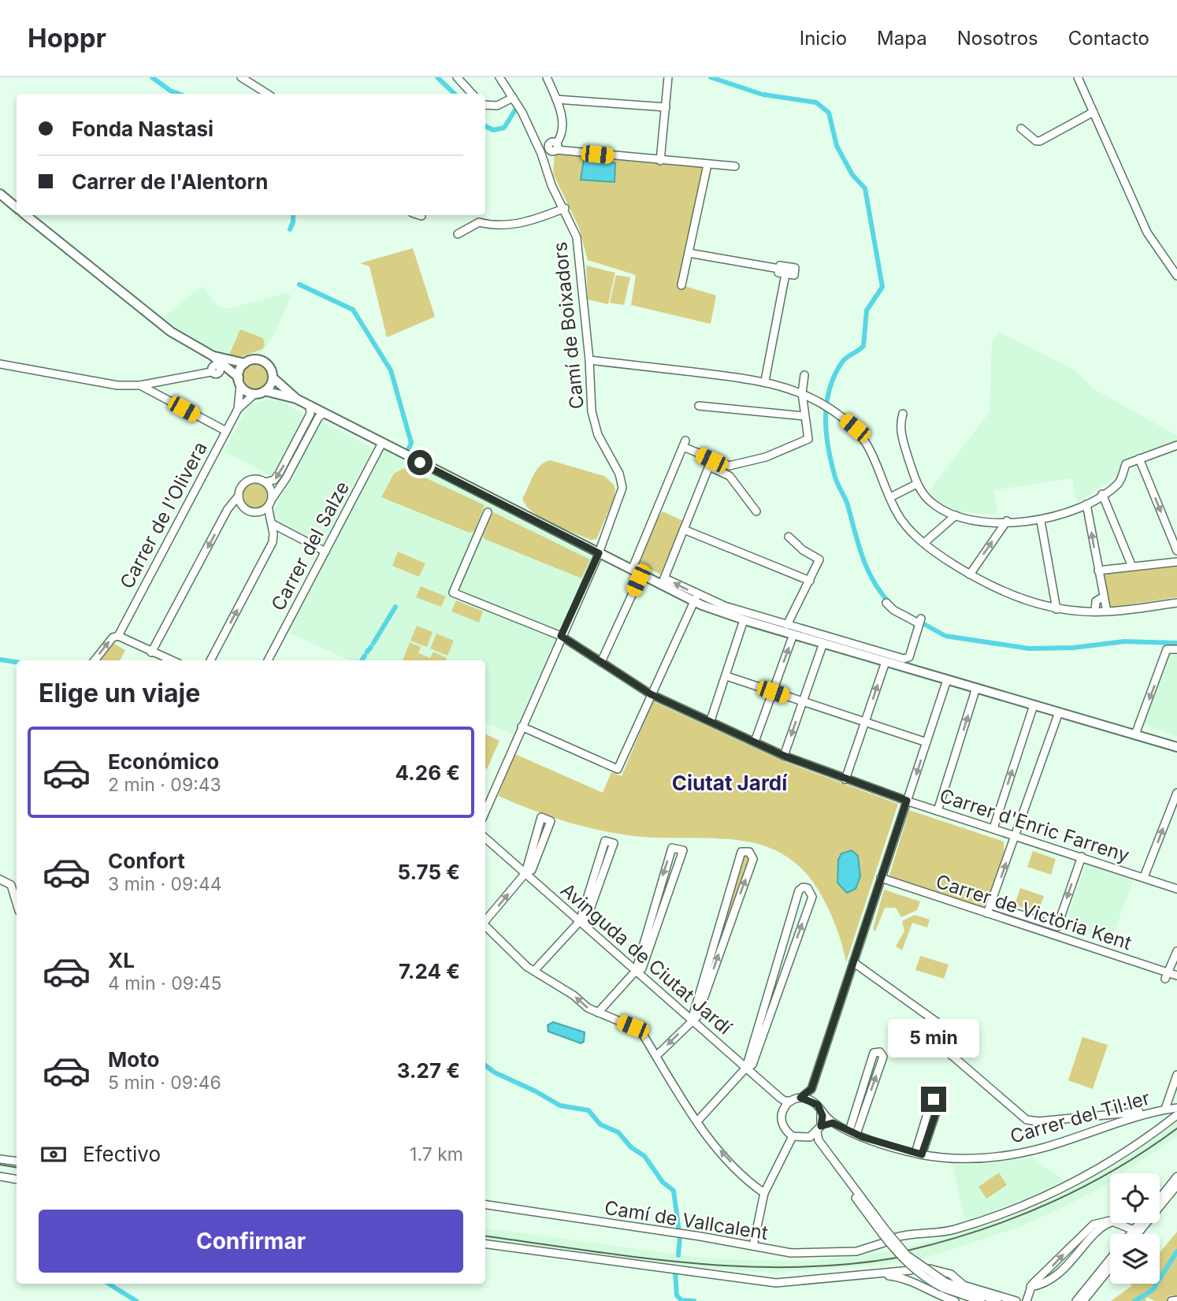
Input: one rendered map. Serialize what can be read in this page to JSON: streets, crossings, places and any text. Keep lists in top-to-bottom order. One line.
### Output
{"streets":{"street":["Camí de Boixadors","Carrer de l'Olivera","Carrer del Salze","Carrer d'Enric Farreny","Carrer de Victòria Kent","Avinguda de Ciutat Jardí","Carrer del Til·ler","Camí de Vallcalent"]},"crossings":[["Camí de Boixadors","Carrer d'Enric Farreny"],["Carrer d'Enric Farreny","Carrer de Victòria Kent"],["Avinguda de Ciutat Jardí","Carrer del Til·ler"]],"districts":["Ciutat Jardí"],"page":{"header":"Hoppr","nav":["Inicio","Mapa","Nosotros","Contacto"],"banner":["Fonda Nastasi","Carrer de l'Alentorn"],"heading":"Elige un viaje","list":[{"name":"Económico","note":"2 min · 09:43","value":"4.26 €"},{"name":"Confort","note":"3 min · 09:44","value":"5.75 €"},{"name":"XL","note":"4 min · 09:45","value":"7.24 €"},{"name":"Moto","note":"5 min · 09:46","value":"3.27 €"}],"bubble":"5 min","pay":["Efectivo","1.7 km"],"buttons":"Confirmar"}}
